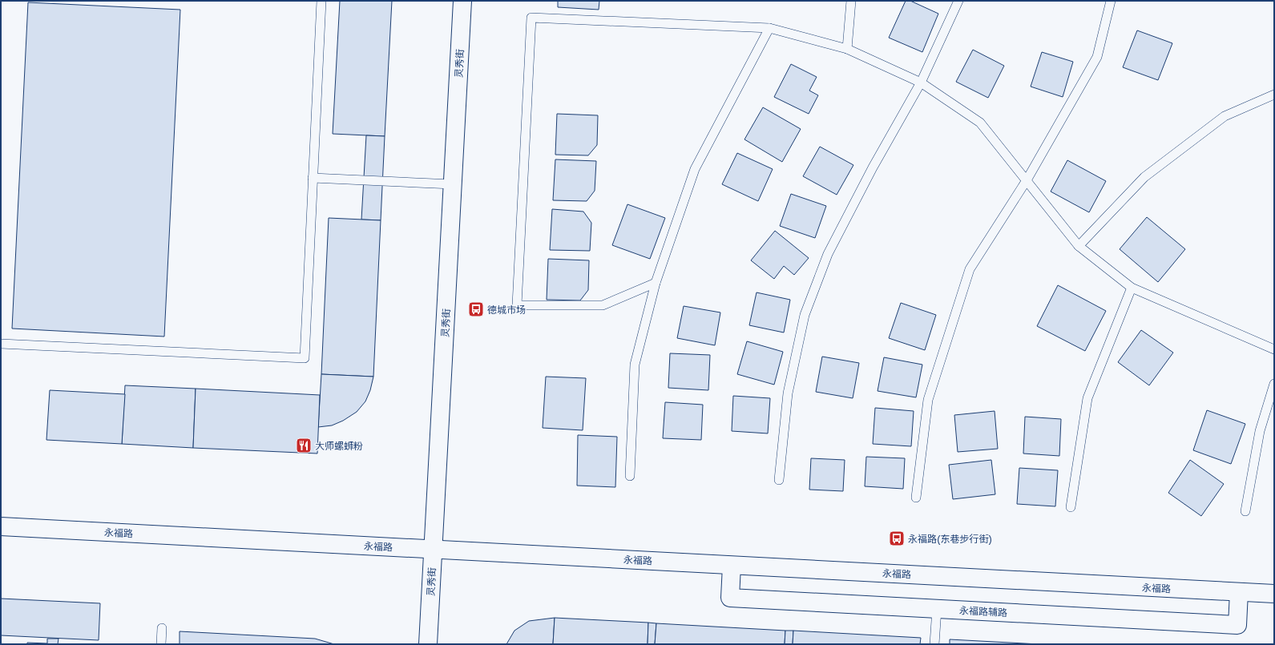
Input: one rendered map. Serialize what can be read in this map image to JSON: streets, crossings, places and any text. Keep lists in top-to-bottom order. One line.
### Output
{"streets":{"street":["灵秀街","永福路","永福路辅路"]},"crossings":[["灵秀街","永福路"],["永福路","永福路辅路"]],"places":{"bus stop":["德城市场","永福路(东巷步行街)"],"restaurant":["大师螺蛳粉"]}}
